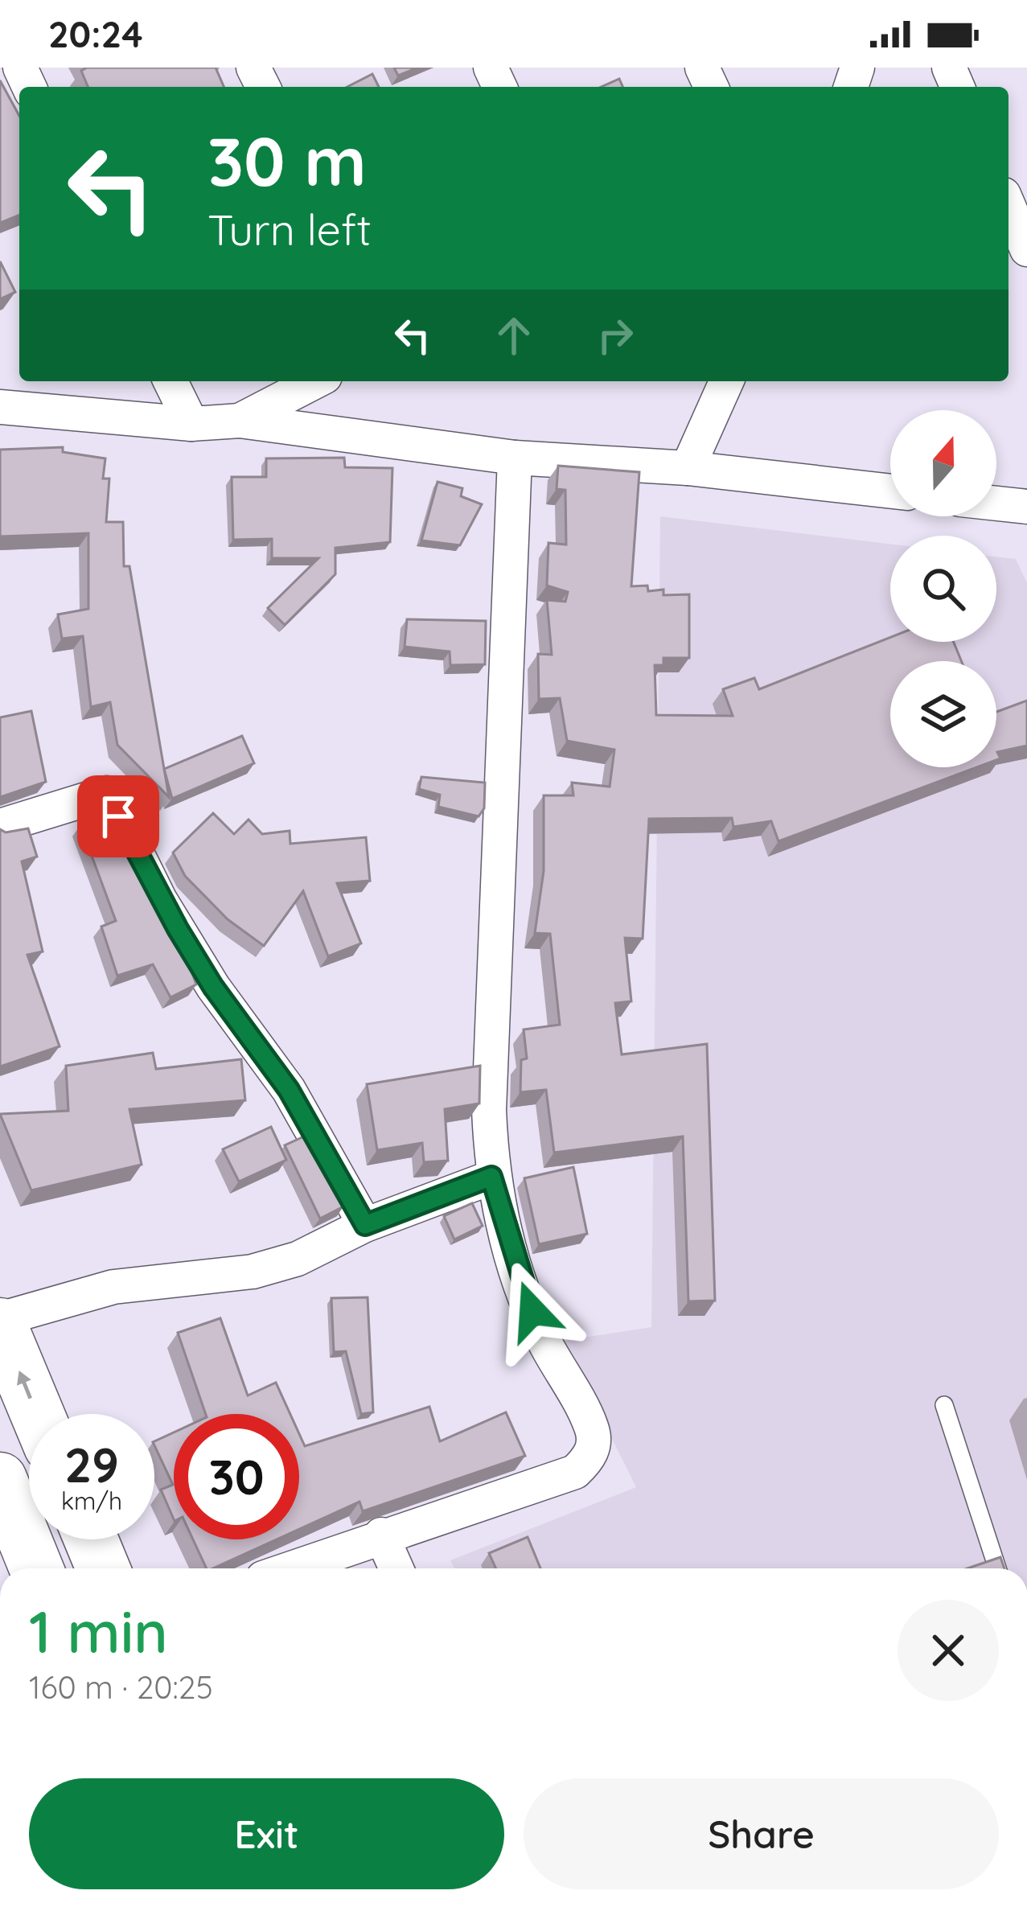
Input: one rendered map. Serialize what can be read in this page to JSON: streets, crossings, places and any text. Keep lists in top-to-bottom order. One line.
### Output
{"north":"top","page":{"status":"20:24","turn":["30 m","Turn left"],"speed":"29 km/h","limit":"30","heading":["1 min","160 m · 20:25"],"buttons":["Exit","Share"]}}
